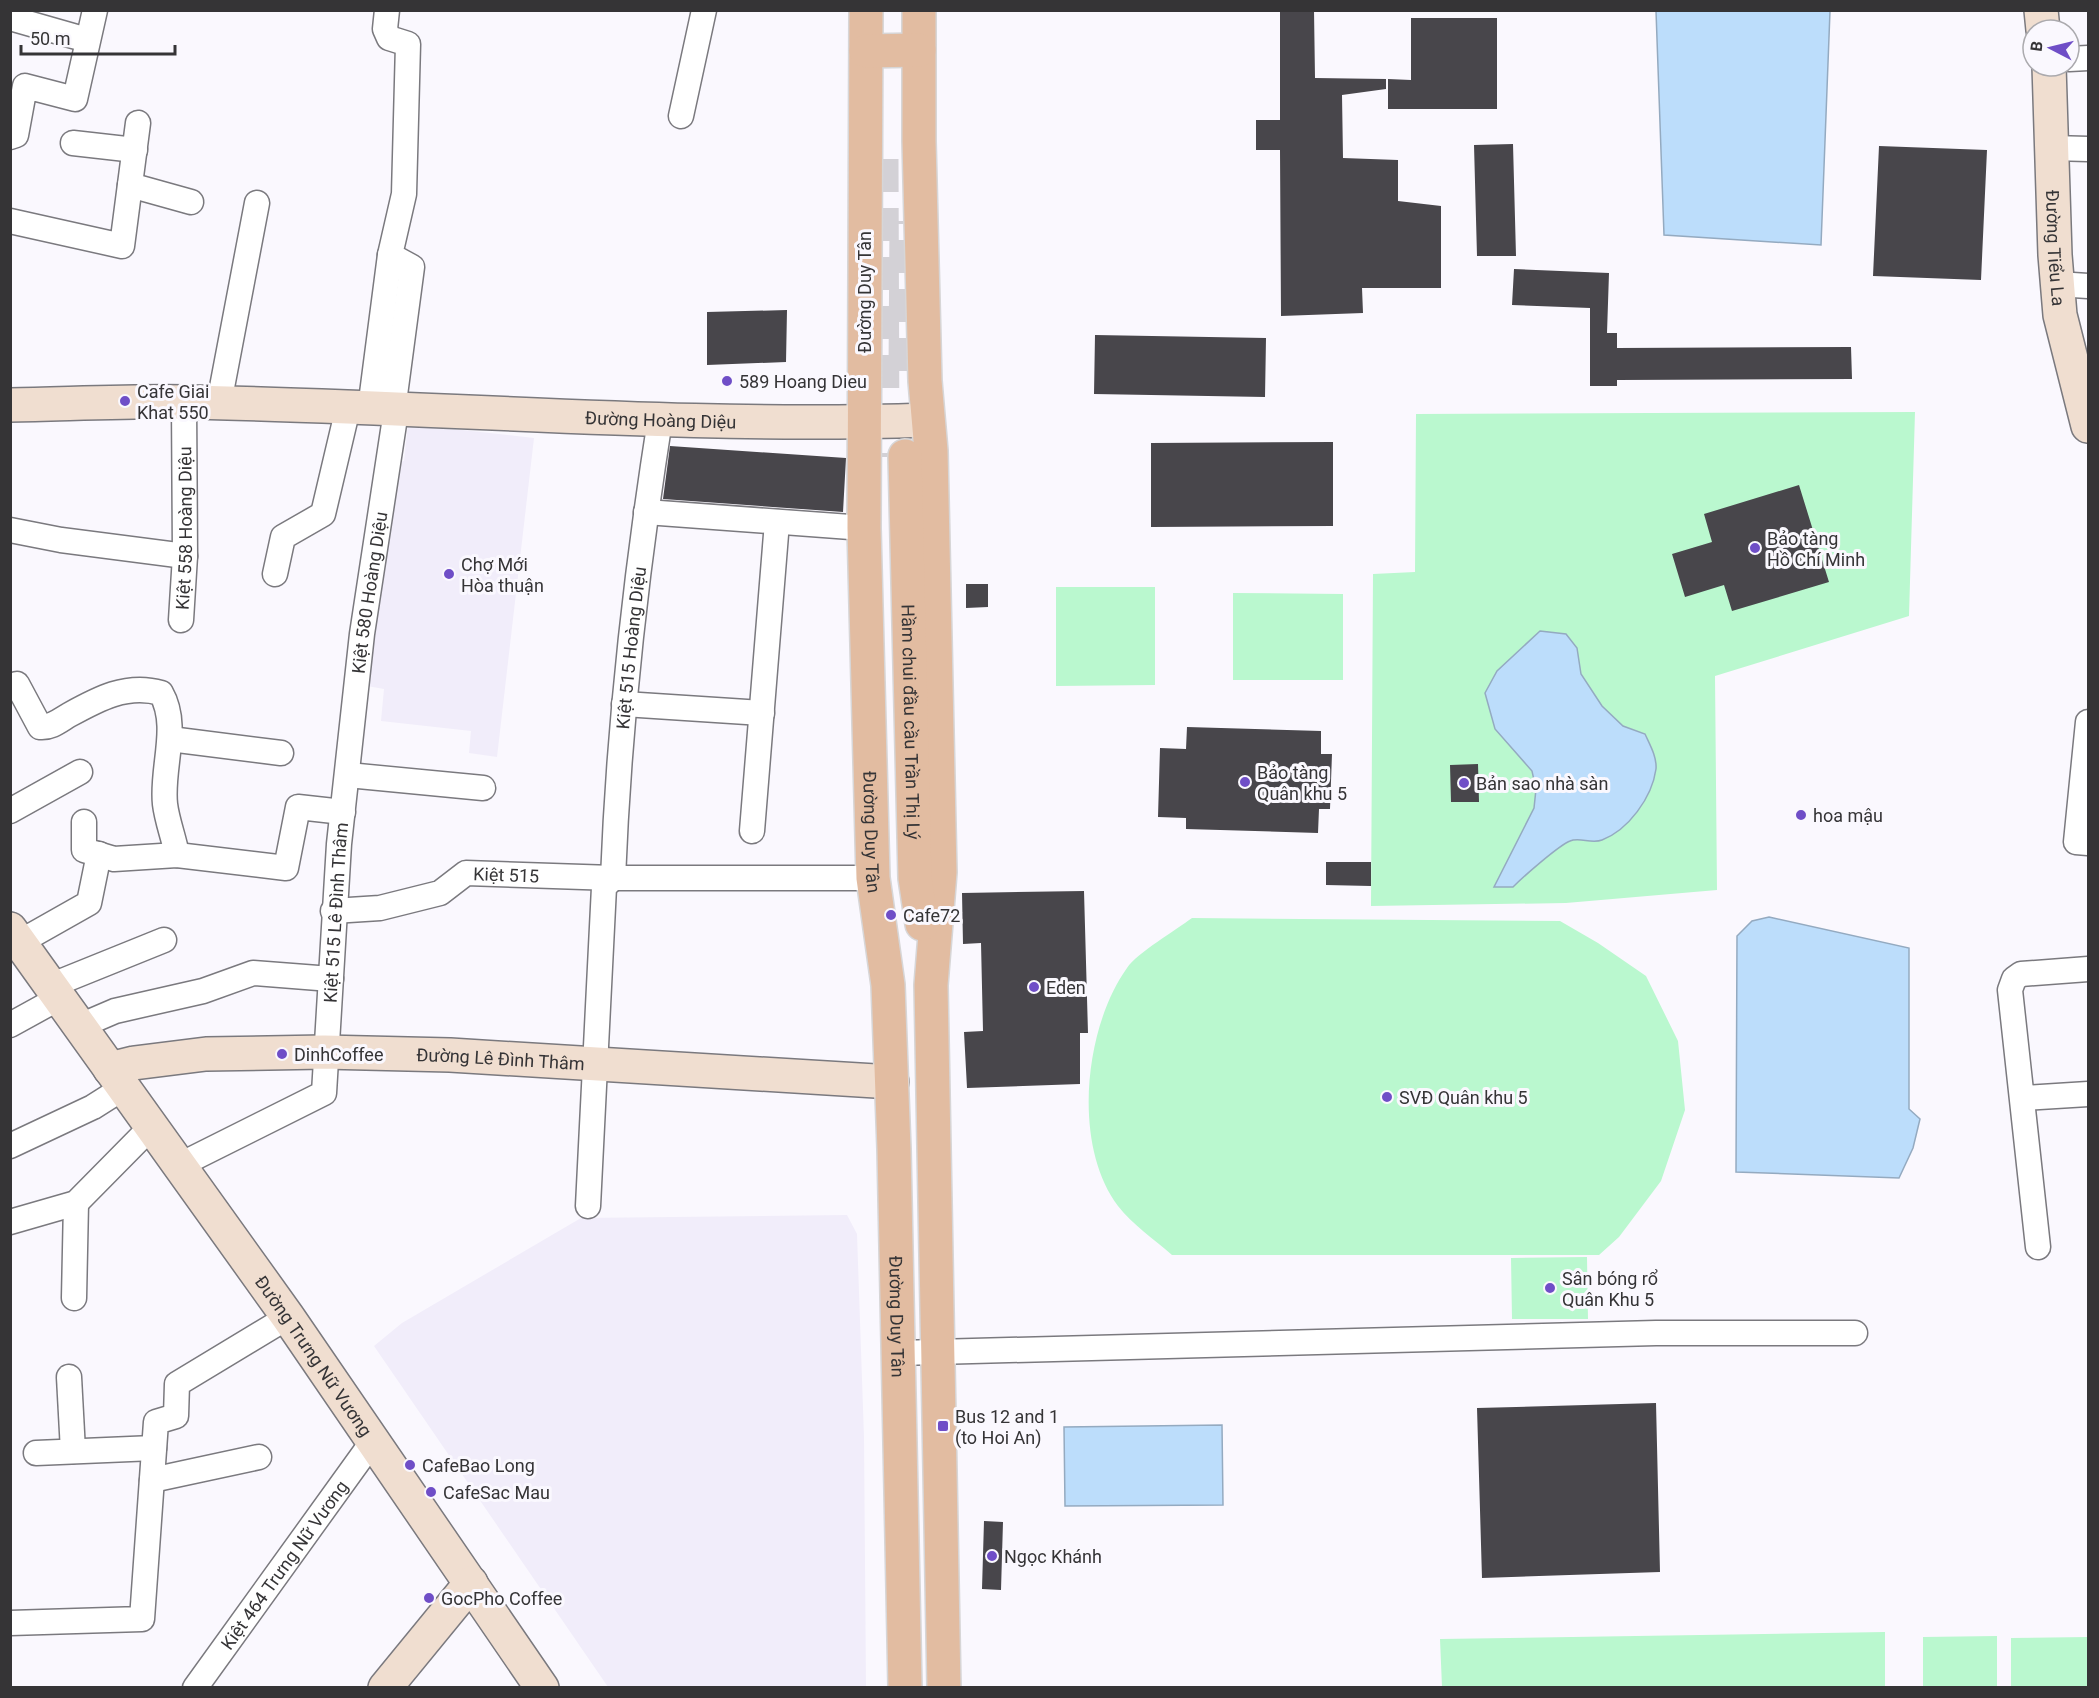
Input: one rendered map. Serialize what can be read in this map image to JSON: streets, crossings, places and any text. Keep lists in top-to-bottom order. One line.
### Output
{"streets":{"main road":["Đường Tiểu La","Đường Duy Tân","Đường Hoàng Diệu","Hầm chui đầu cầu Trần Thị Lý","Đường Lê Đình Thâm","Đường Trưng Nữ Vương"],"street":["Kiệt 558 Hoàng Diệu","Kiệt 580 Hoàng Diệu","Kiệt 515 Hoàng Diệu","Kiệt 515","Kiệt 515 Lê Đình Thâm","Kiệt 464 Trưng Nữ Vương"]},"crossings":[["Đường Duy Tân","Đường Hoàng Diệu"],["Đường Duy Tân","Hầm chui đầu cầu Trần Thị Lý"],["Đường Duy Tân","Kiệt 515"],["Đường Duy Tân","Đường Lê Đình Thâm"],["Đường Hoàng Diệu","Kiệt 558 Hoàng Diệu"],["Đường Hoàng Diệu","Kiệt 580 Hoàng Diệu"],["Đường Hoàng Diệu","Kiệt 515 Hoàng Diệu"],["Kiệt 580 Hoàng Diệu","Kiệt 515 Lê Đình Thâm"],["Kiệt 515 Hoàng Diệu","Kiệt 515"],["Kiệt 515 Hoàng Diệu","Đường Lê Đình Thâm"],["Kiệt 515","Kiệt 515 Lê Đình Thâm"],["Kiệt 515 Lê Đình Thâm","Đường Lê Đình Thâm"],["Kiệt 515 Lê Đình Thâm","Đường Trưng Nữ Vương"],["Đường Lê Đình Thâm","Đường Trưng Nữ Vương"],["Đường Trưng Nữ Vương","Kiệt 464 Trưng Nữ Vương"]],"places":{"other":["589 Hoang Dieu","Cafe Giai Khat 550","Bảo tàng Hồ Chí Minh","Chợ Mới Hòa thuận","Bảo tàng Quân khu 5","Bản sao nhà sàn","hoa mậu","Cafe72","Eden","DinhCoffee","SVĐ Quân khu 5","Sân bóng rổ Quân Khu 5","CafeBao Long","CafeSac Mau","Ngọc Khánh","GocPho Coffee"],"transit":["Bus 12 and 1 (to Hoi An)"]},"scale_bar":"50 m","north":"left"}
